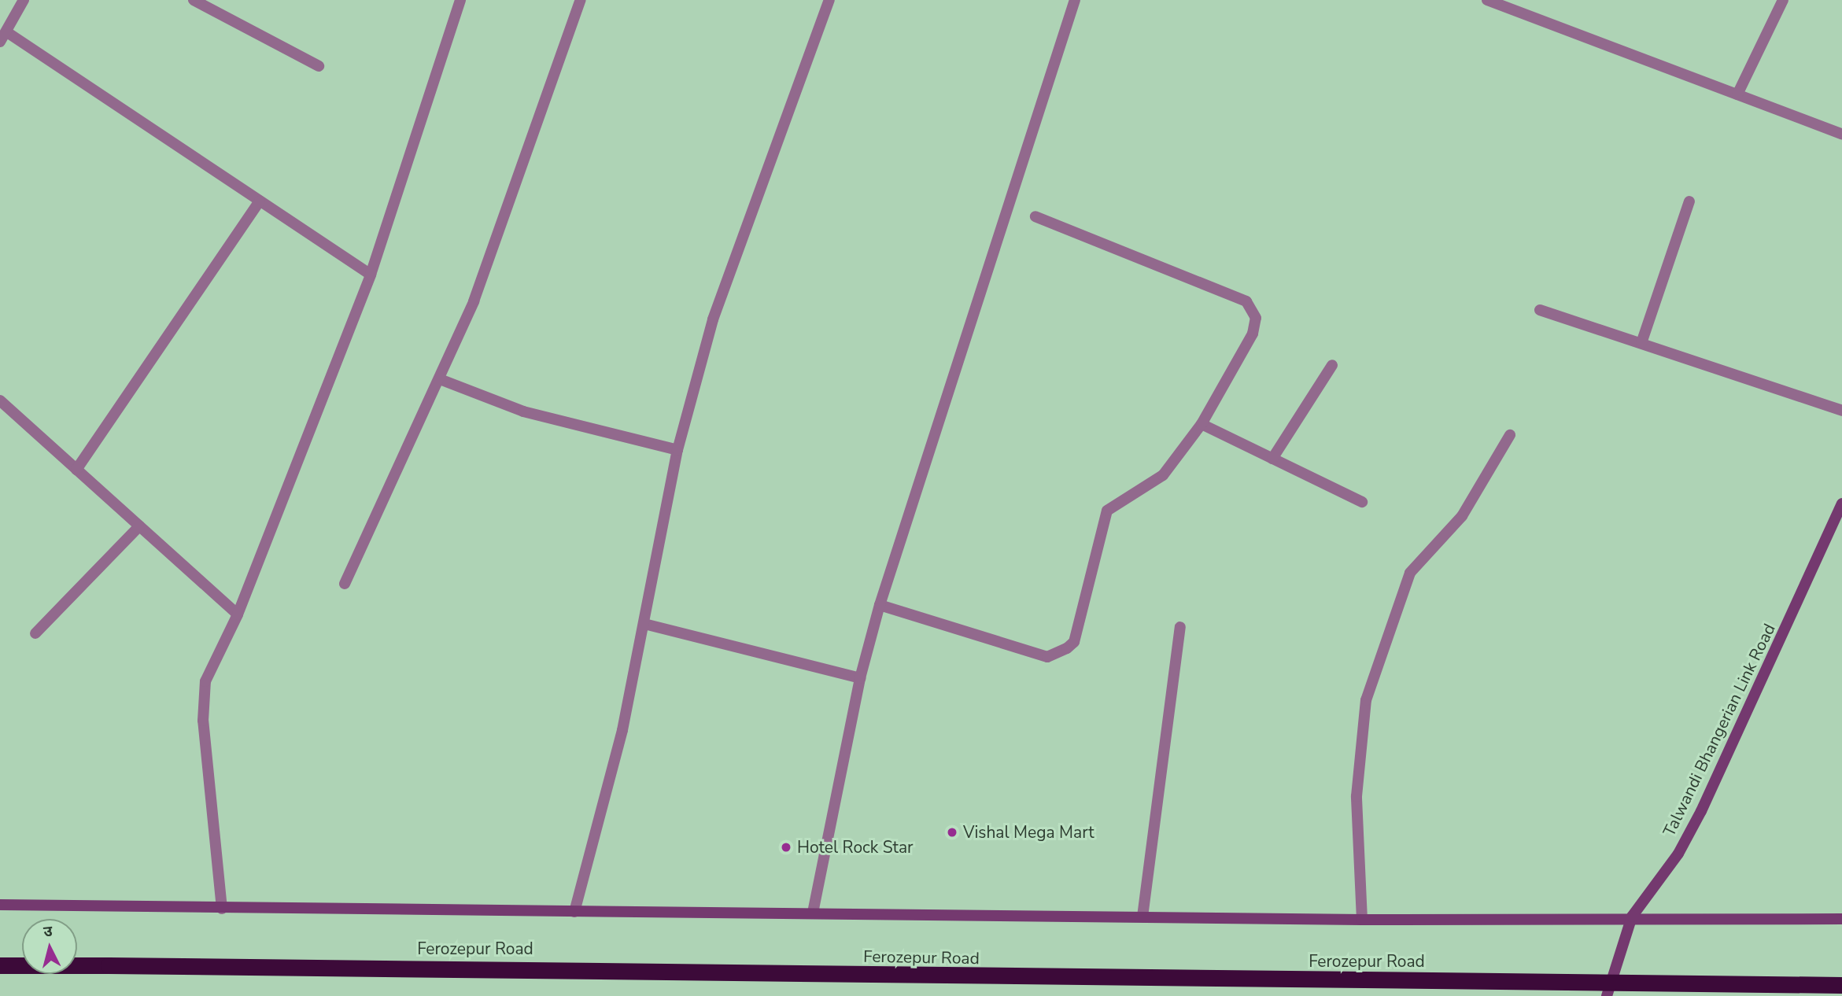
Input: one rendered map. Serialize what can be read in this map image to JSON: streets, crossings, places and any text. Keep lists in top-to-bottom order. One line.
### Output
{"streets":{"highway":["Ferozepur Road"],"street":["Talwandi Bhangerian Link Road"]},"places":["Vishal Mega Mart","Hotel Rock Star"],"north":"top"}
